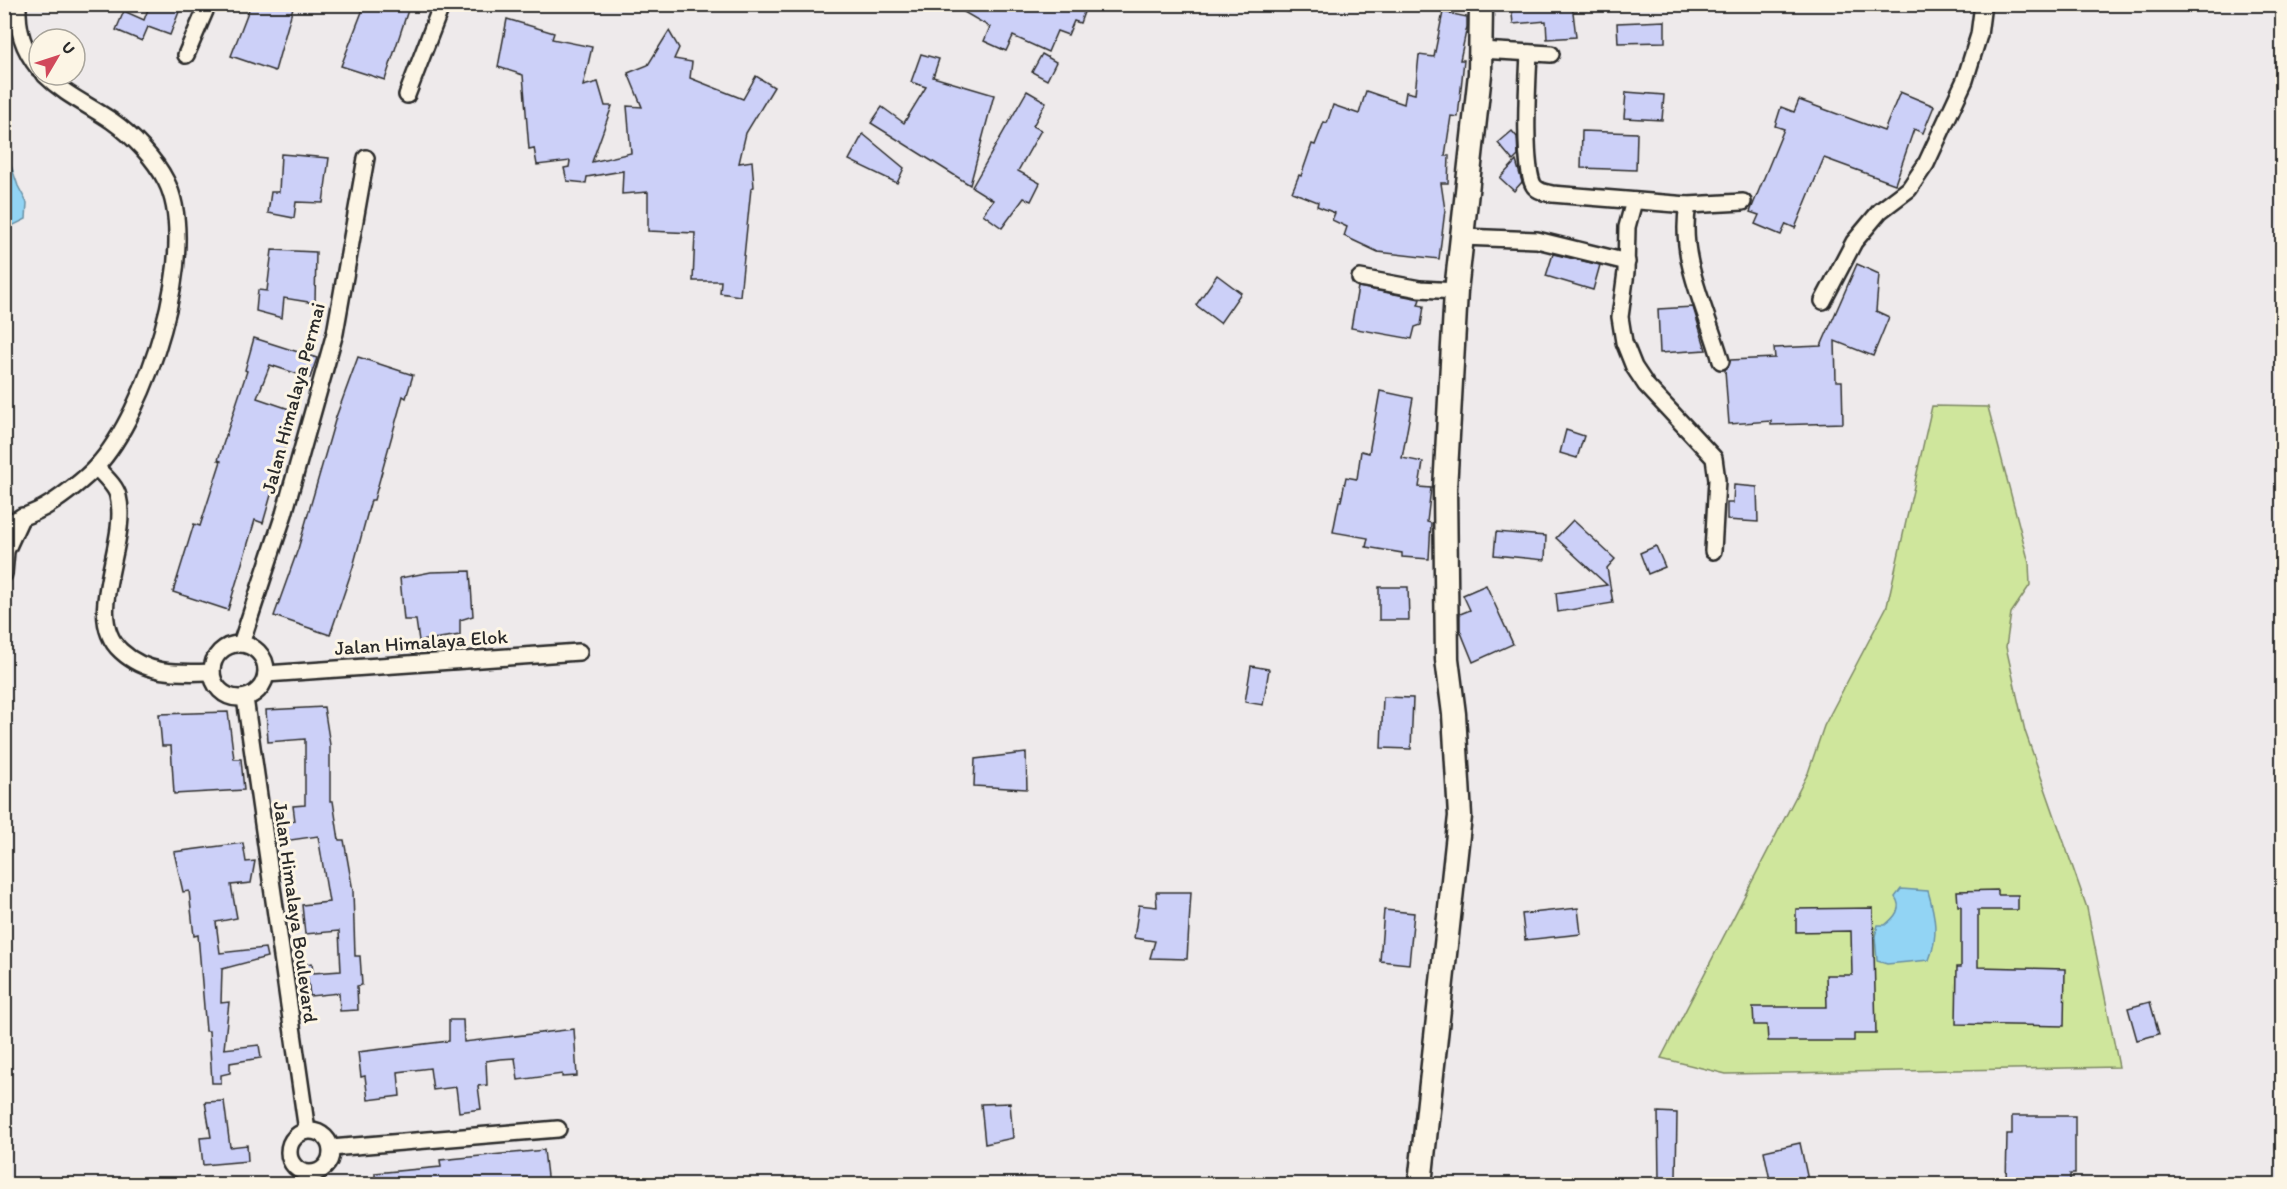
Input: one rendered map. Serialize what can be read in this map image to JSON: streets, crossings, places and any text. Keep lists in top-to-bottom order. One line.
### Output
{"streets":{"street":["Jalan Himalaya Permai","Jalan Himalaya Elok","Jalan Himalaya Boulevard"]},"crossings":[["Jalan Himalaya Permai","Jalan Himalaya Elok"],["Jalan Himalaya Permai","Jalan Himalaya Boulevard"],["Jalan Himalaya Elok","Jalan Himalaya Boulevard"]],"north":"top right"}
